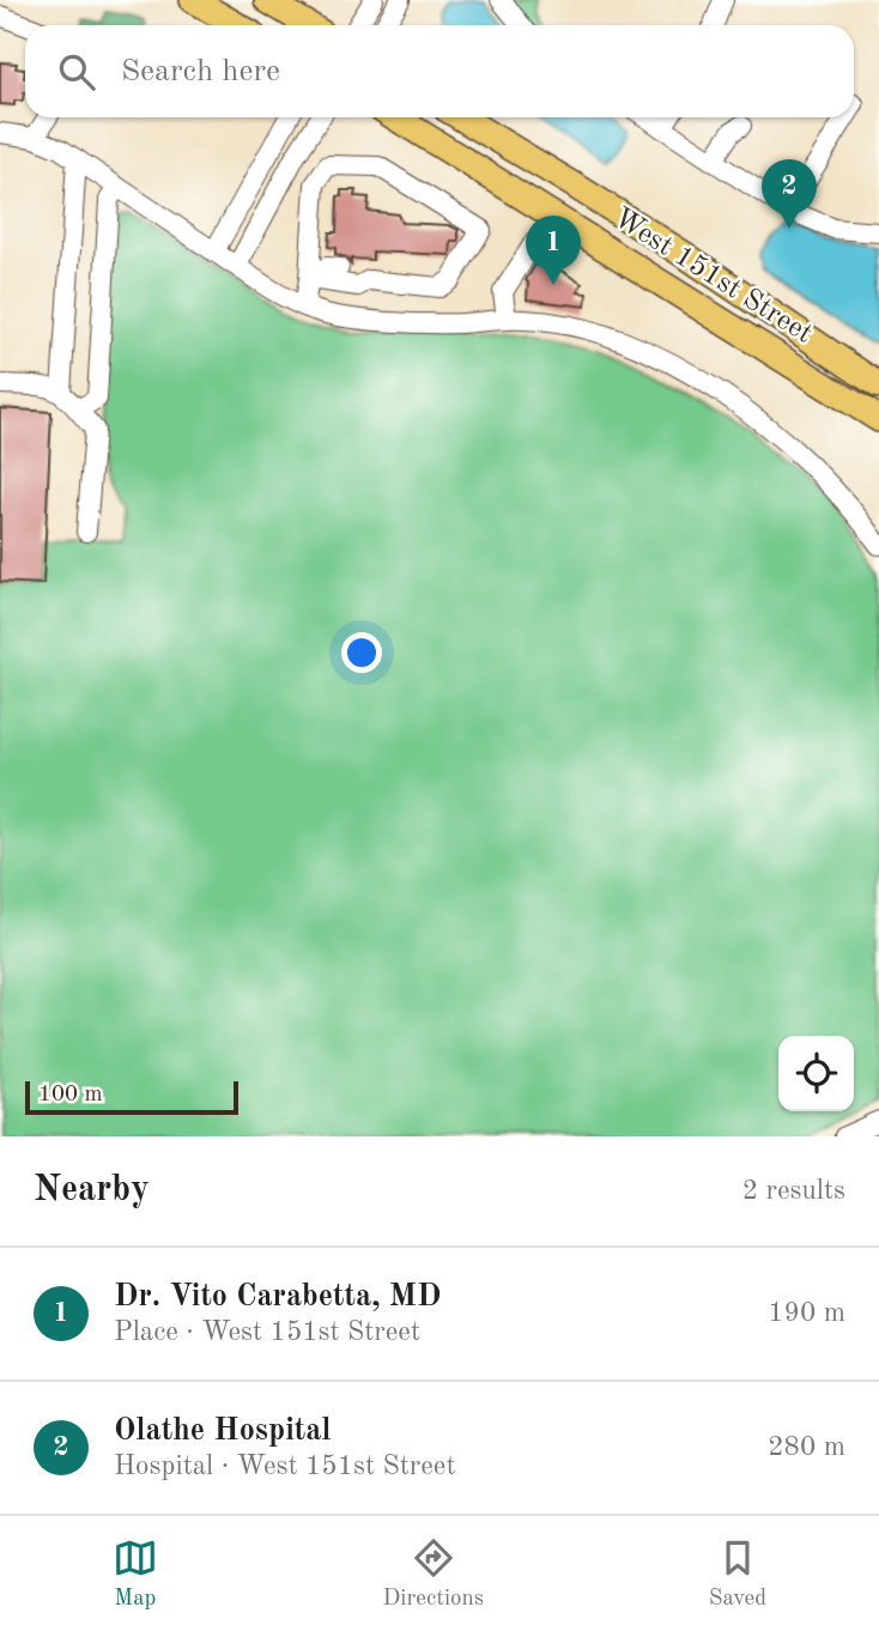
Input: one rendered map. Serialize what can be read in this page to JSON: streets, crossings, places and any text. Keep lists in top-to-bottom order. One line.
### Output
{"streets":{"main road":["West 151st Street"]},"scale_bar":"100 m","page":{"search":"Search here","pins":["2","1"],"scale":"100 m","heading":["Nearby","2 results"],"list":[{"mark":"1","name":"Dr. Vito Carabetta, MD","note":"Place · West 151st Street","value":"190 m"},{"mark":"2","name":"Olathe Hospital","note":"Hospital · West 151st Street","value":"280 m"}],"nav":["Map","Directions","Saved"]}}
